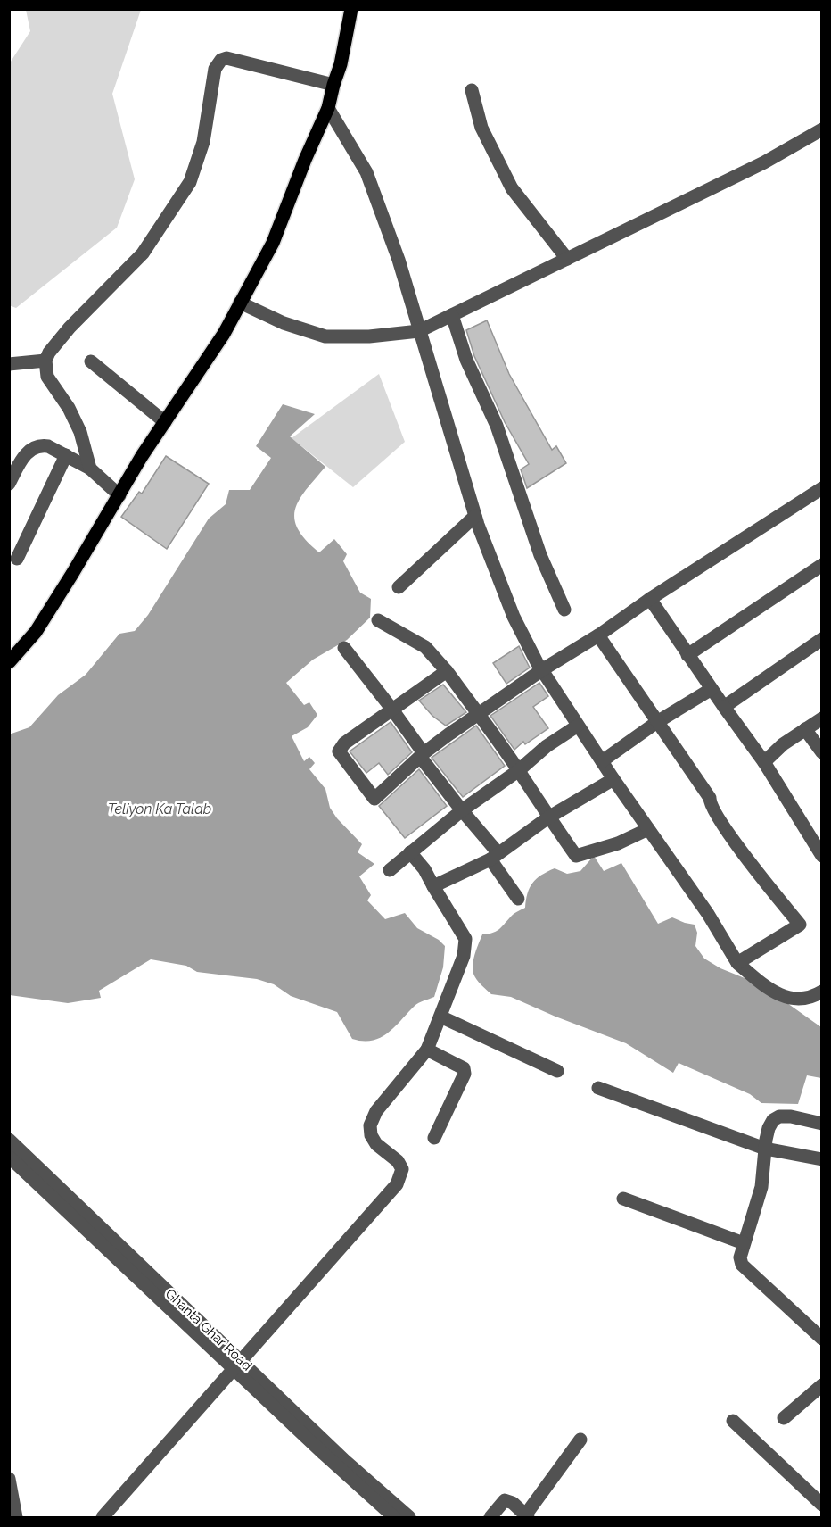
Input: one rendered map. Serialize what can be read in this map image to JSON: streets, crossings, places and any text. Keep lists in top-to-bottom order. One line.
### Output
{"streets":{"street":["Ghanta Ghar Road"]},"water":["Teliyon Ka Talab"]}
